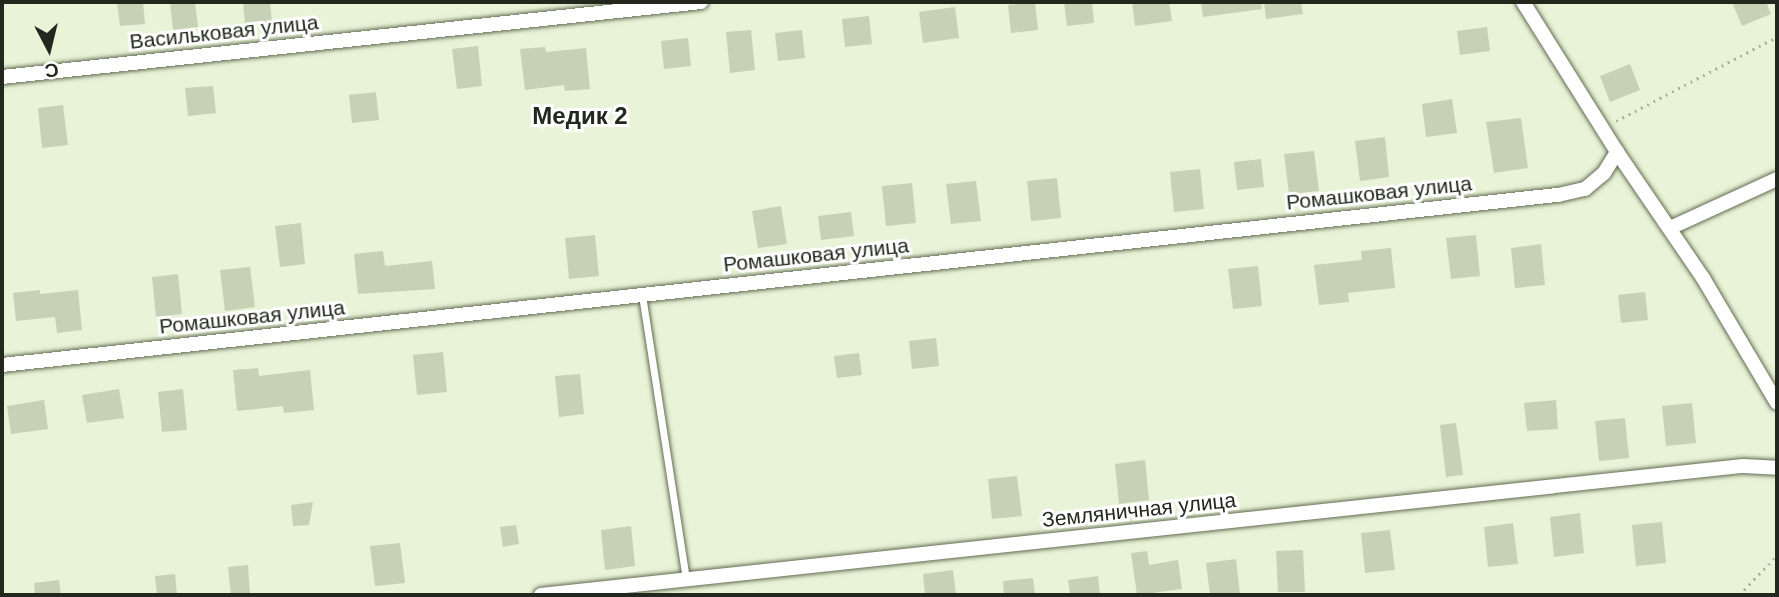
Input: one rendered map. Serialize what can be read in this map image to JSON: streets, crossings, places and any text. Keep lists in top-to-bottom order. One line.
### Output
{"streets":{"street":["Васильковая улица","Ромашковая улица","Земляничная улица"]},"districts":["Медик 2"],"north":"bottom"}
